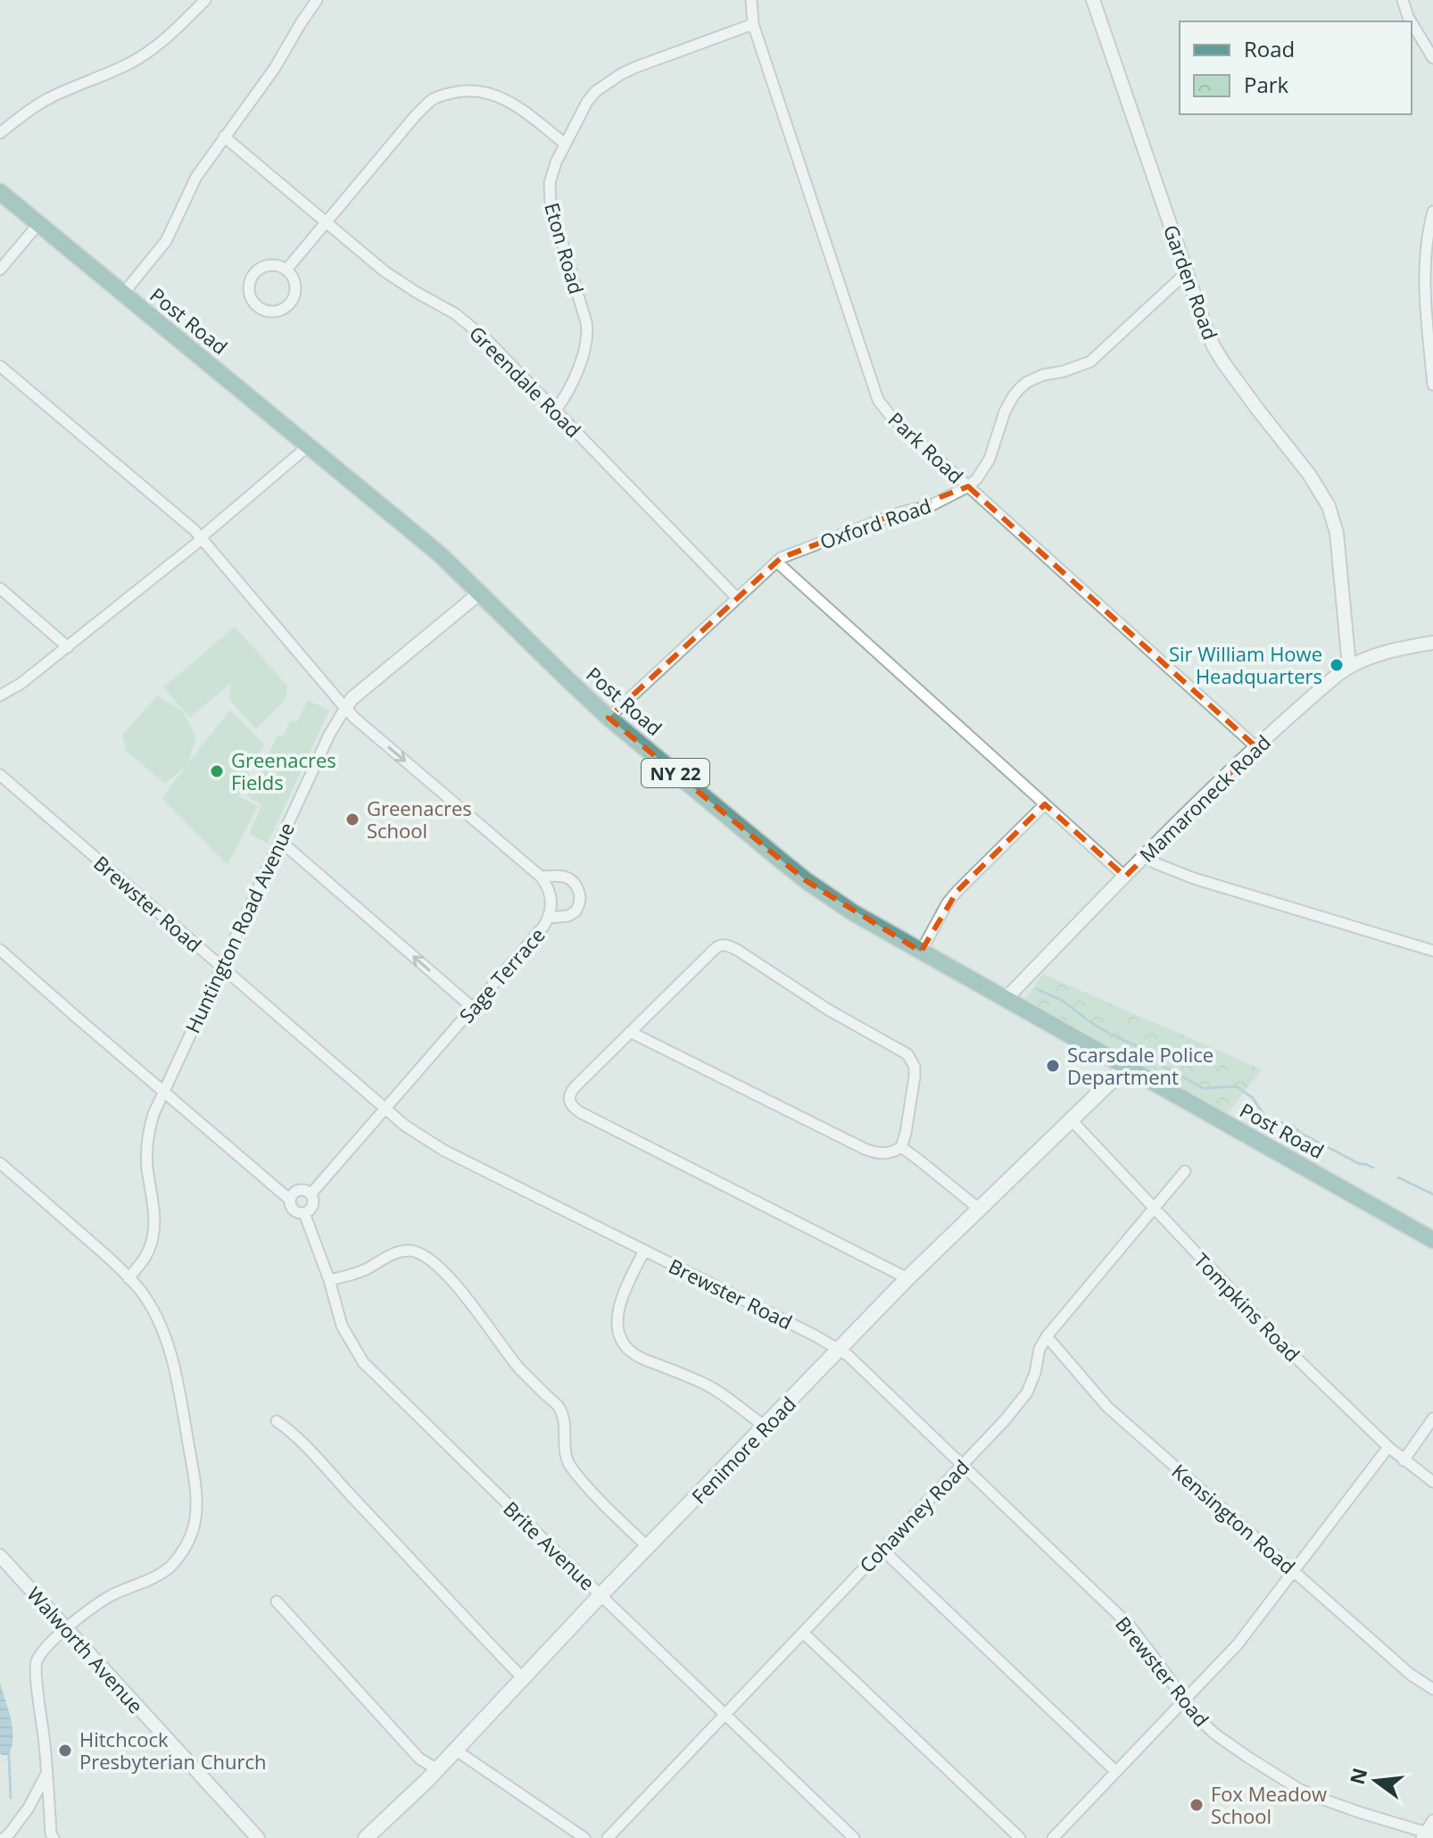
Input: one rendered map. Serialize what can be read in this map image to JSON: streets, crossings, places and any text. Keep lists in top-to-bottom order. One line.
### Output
{"streets":{"main road":["Post Road","NY 22","Fenimore Road"],"street":["Eton Road","Garden Road","Greendale Road","Park Road","Oxford Road","Mamaroneck Road","Brewster Road","Huntington Road Avenue","Sage Terrace","Tompkins Road","Cohawney Road","Kensington Road","Brite Avenue","Walworth Avenue"]},"crossings":[["Eton Road","Greendale Road"],["Eton Road","Park Road"],["Garden Road","Oxford Road"],["Garden Road","Mamaroneck Road"],["Post Road","Oxford Road"],["Post Road","Mamaroneck Road"],["Post Road","Huntington Road Avenue"],["Post Road","Fenimore Road"],["Greendale Road","Oxford Road"],["Park Road","Oxford Road"],["Park Road","Mamaroneck Road"],["Brewster Road","Huntington Road Avenue"],["Brewster Road","Sage Terrace"],["Brewster Road","Fenimore Road"],["Brewster Road","Cohawney Road"],["Huntington Road Avenue","Brite Avenue"],["Sage Terrace","Brite Avenue"],["Tompkins Road","Fenimore Road"],["Tompkins Road","Cohawney Road"],["Fenimore Road","Brite Avenue"],["Cohawney Road","Kensington Road"],["Cohawney Road","Brite Avenue"]],"places":["Sir William Howe Headquarters","Greenacres Fields","Greenacres School","Scarsdale Police Department","Hitchcock Presbyterian Church","Fox Meadow School"],"legend":["Road","Park"],"north":"left"}
